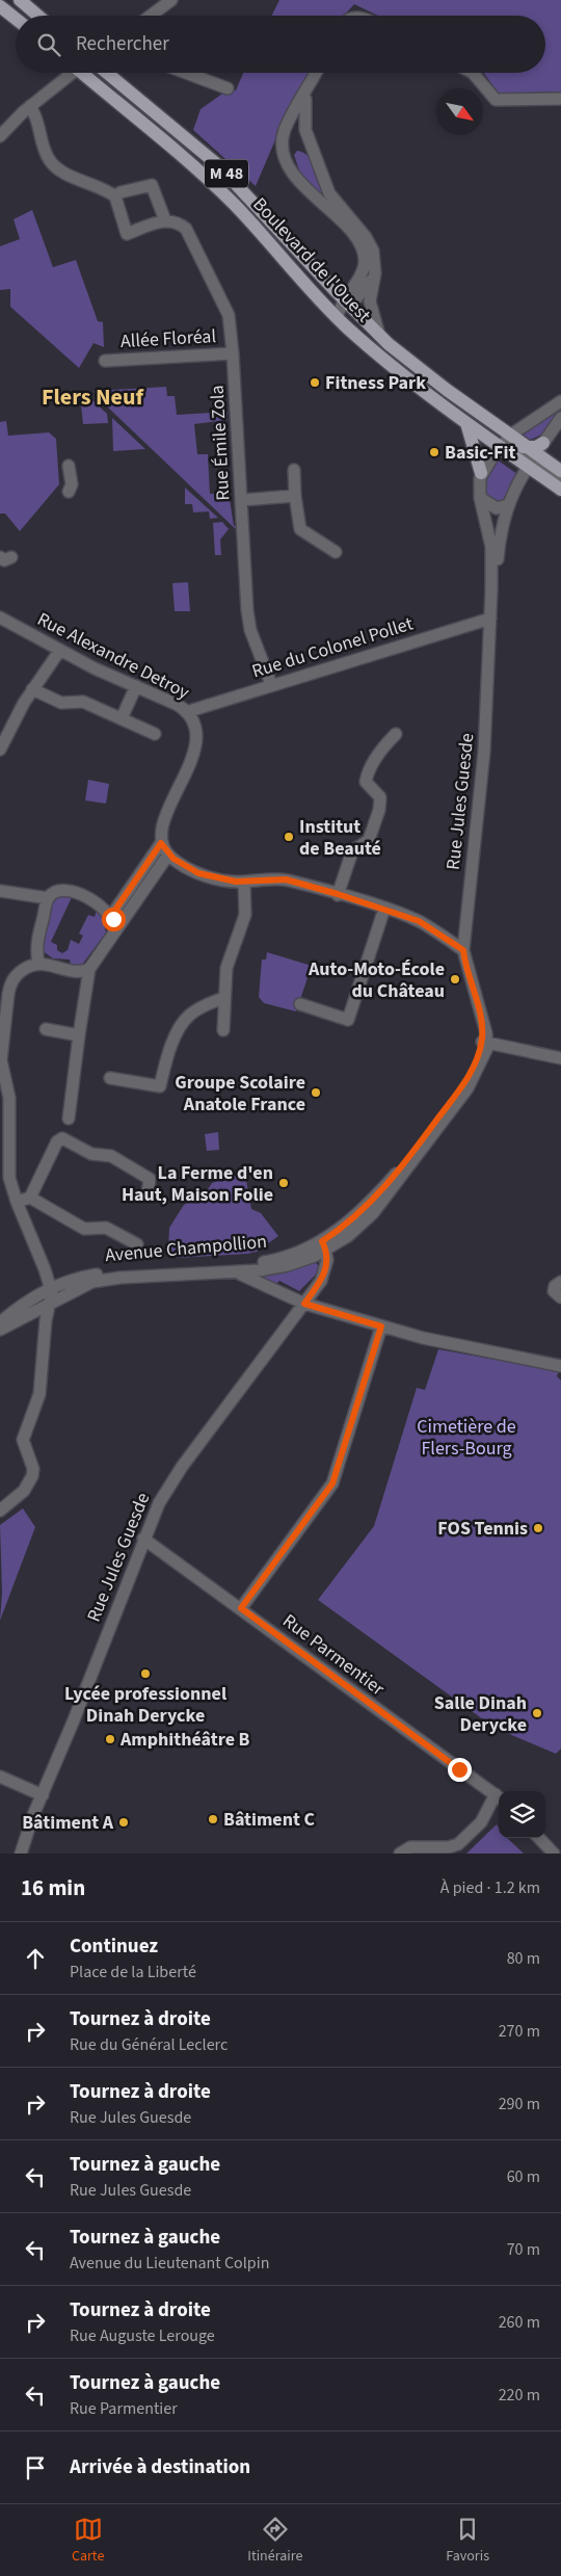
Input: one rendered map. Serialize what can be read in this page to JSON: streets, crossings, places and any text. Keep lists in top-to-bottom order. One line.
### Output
{"streets":{"main road":["M 48","Boulevard de l'Ouest"],"street":["Allée Floréal","Rue Émile Zola","Rue du Colonel Pollet","Rue Alexandre Detroy","Rue Jules Guesde","Avenue Champollion","Rue Parmentier"]},"crossings":[["M 48","Boulevard de l'Ouest"],["M 48","Rue Jules Guesde"],["Allée Floréal","Rue Émile Zola"],["Rue Émile Zola","Rue du Colonel Pollet"],["Rue du Colonel Pollet","Rue Alexandre Detroy"],["Rue du Colonel Pollet","Rue Jules Guesde"],["Rue Jules Guesde","Avenue Champollion"],["Rue Jules Guesde","Rue Parmentier"]],"districts":["Flers Neuf"],"parks":["Cimetière de Flers-Bourg"],"places":["Fitness Park","Basic-Fit","Institut de Beauté","Auto-Moto-École du Château","Groupe Scolaire Anatole France","La Ferme d'en Haut, Maison Folie","FOS Tennis","Lycée professionnel Dinah Derycke","Salle Dinah Derycke","Amphithéâtre B","Bâtiment C","Bâtiment A"],"north":"bottom right","page":{"search":"Rechercher","heading":["16 min","À pied · 1.2 km"],"list":[["Continuez","Place de la Liberté","80 m"],["Tournez à droite","Rue du Général Leclerc","270 m"],["Tournez à droite","Rue Jules Guesde","290 m"],["Tournez à gauche","Rue Jules Guesde","60 m"],["Tournez à gauche","Avenue du Lieutenant Colpin","70 m"],["Tournez à droite","Rue Auguste Lerouge","260 m"],["Tournez à gauche","Rue Parmentier","220 m"],"Arrivée à destination"],"nav":["Carte","Itinéraire","Favoris"]}}
